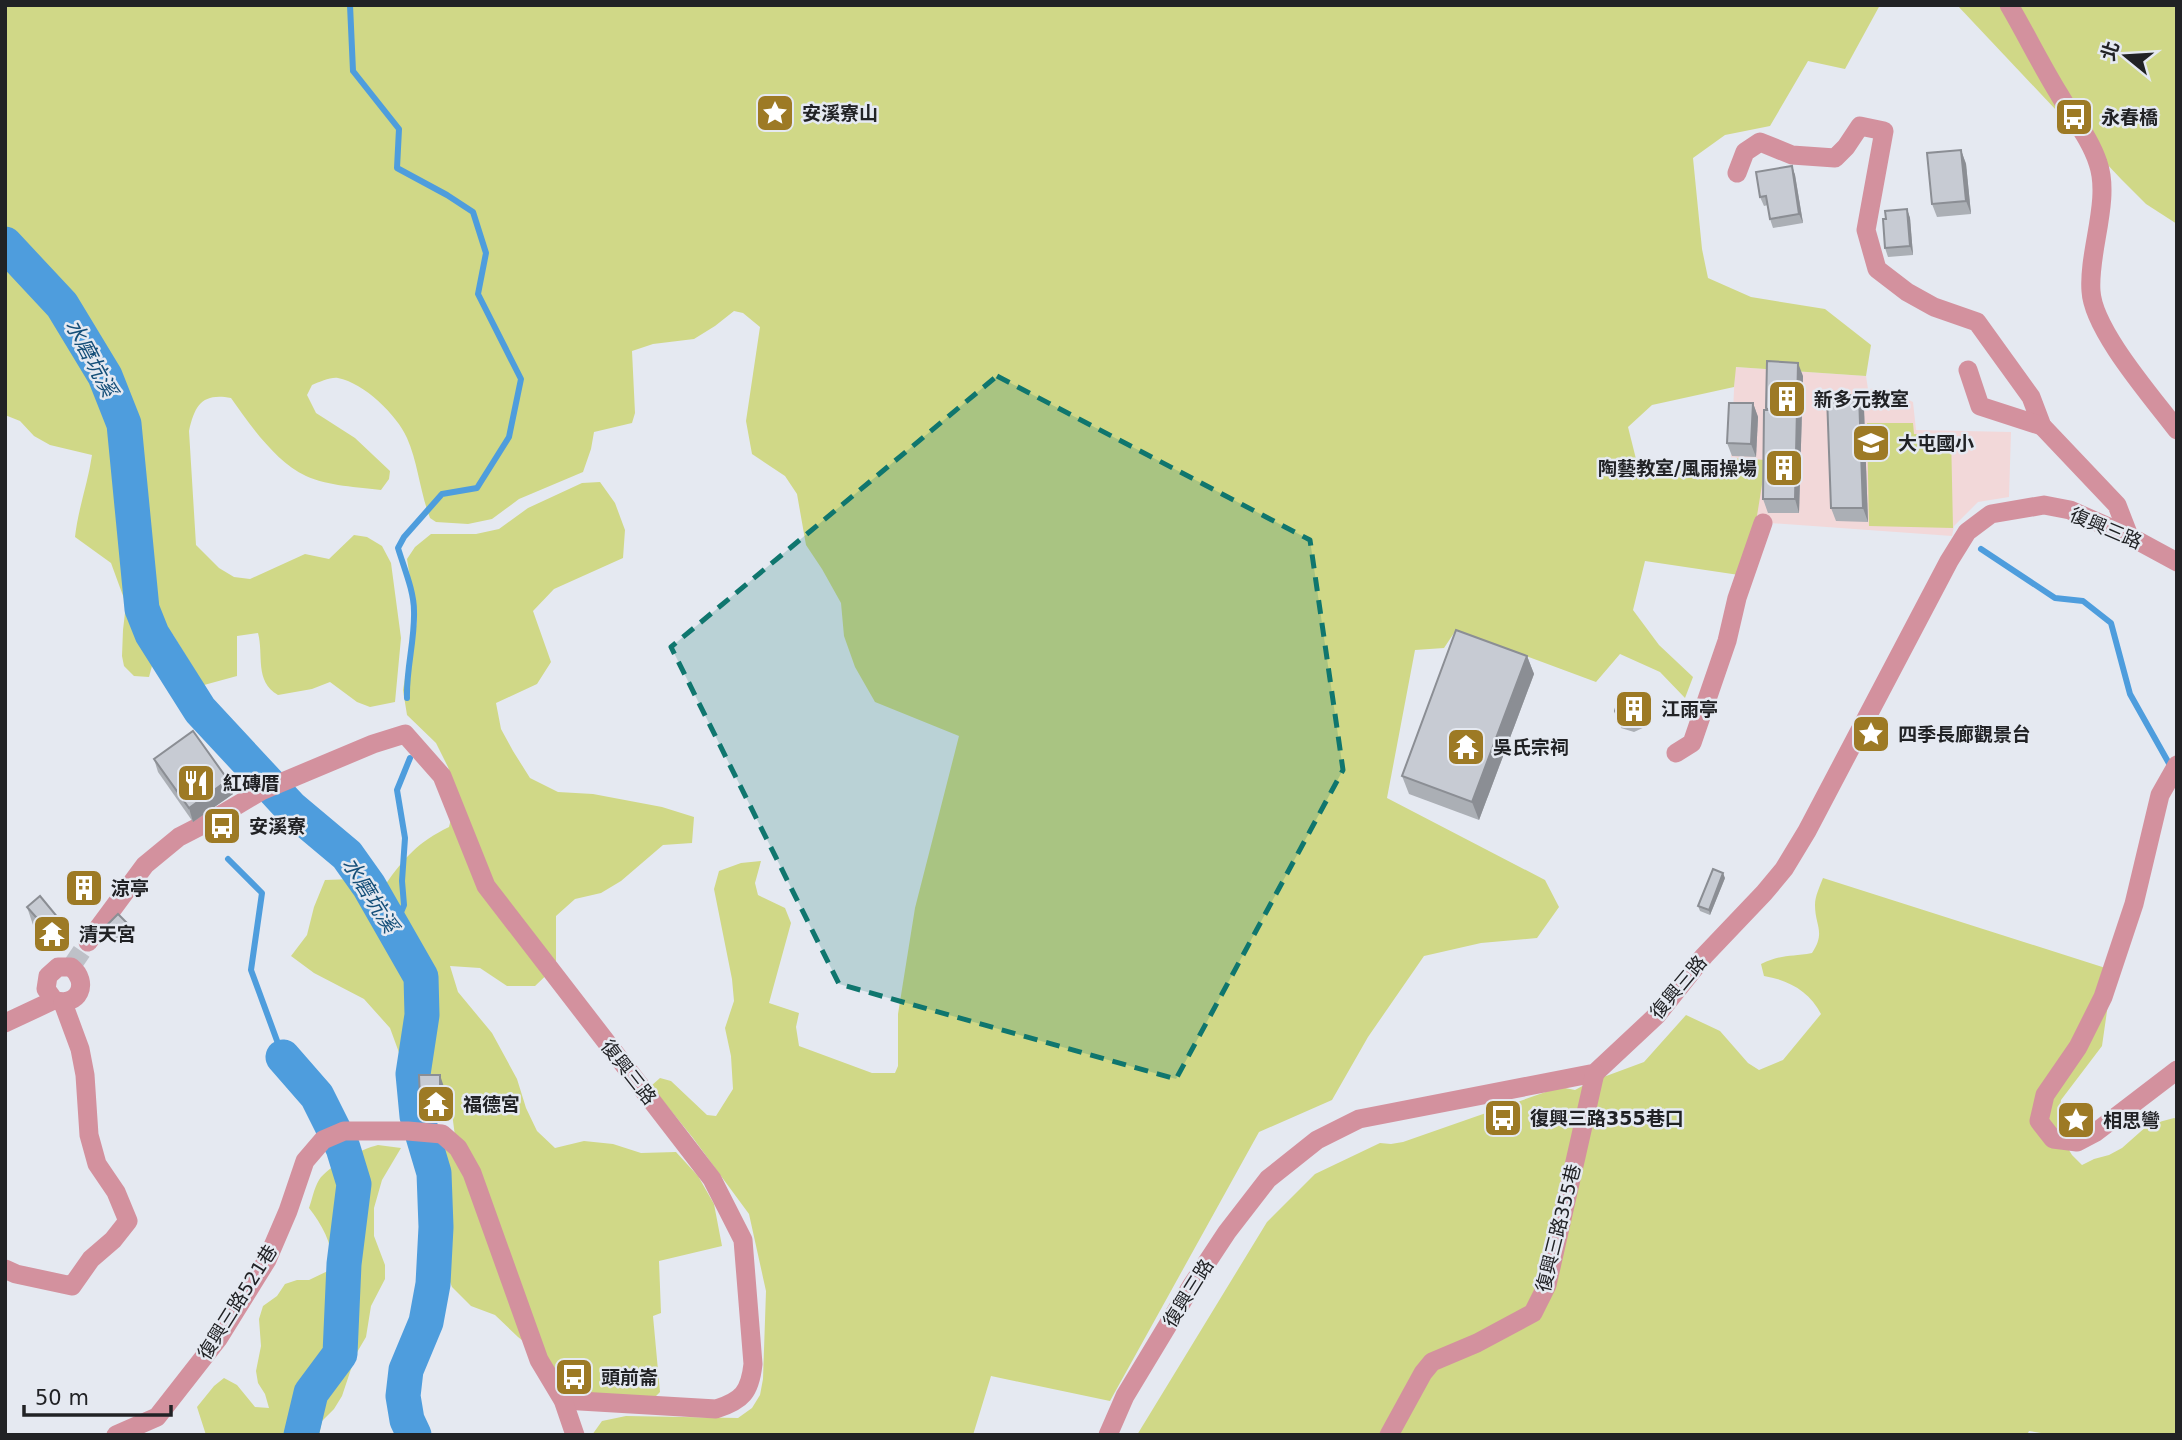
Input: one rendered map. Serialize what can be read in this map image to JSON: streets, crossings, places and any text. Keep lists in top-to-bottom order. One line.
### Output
{"streets":{"street":["復興三路","復興三路355巷","復興三路521巷"]},"crossings":[["復興三路","復興三路355巷"],["復興三路","復興三路521巷"]],"water":["水磨坑溪"],"places":{"place":["安溪寮山","四季長廊觀景台","相思彎"],"bus stop":["永春橋","安溪寮","復興三路355巷口","頭前崙"],"building":["新多元教室","陶藝教室/風雨操場","江雨亭","涼亭"],"school or university":["大屯國小"],"temple":["吳氏宗祠","清天宮","福德宮"],"restaurant":["紅磚厝"]},"scale_bar":"50 m","north":"left"}
